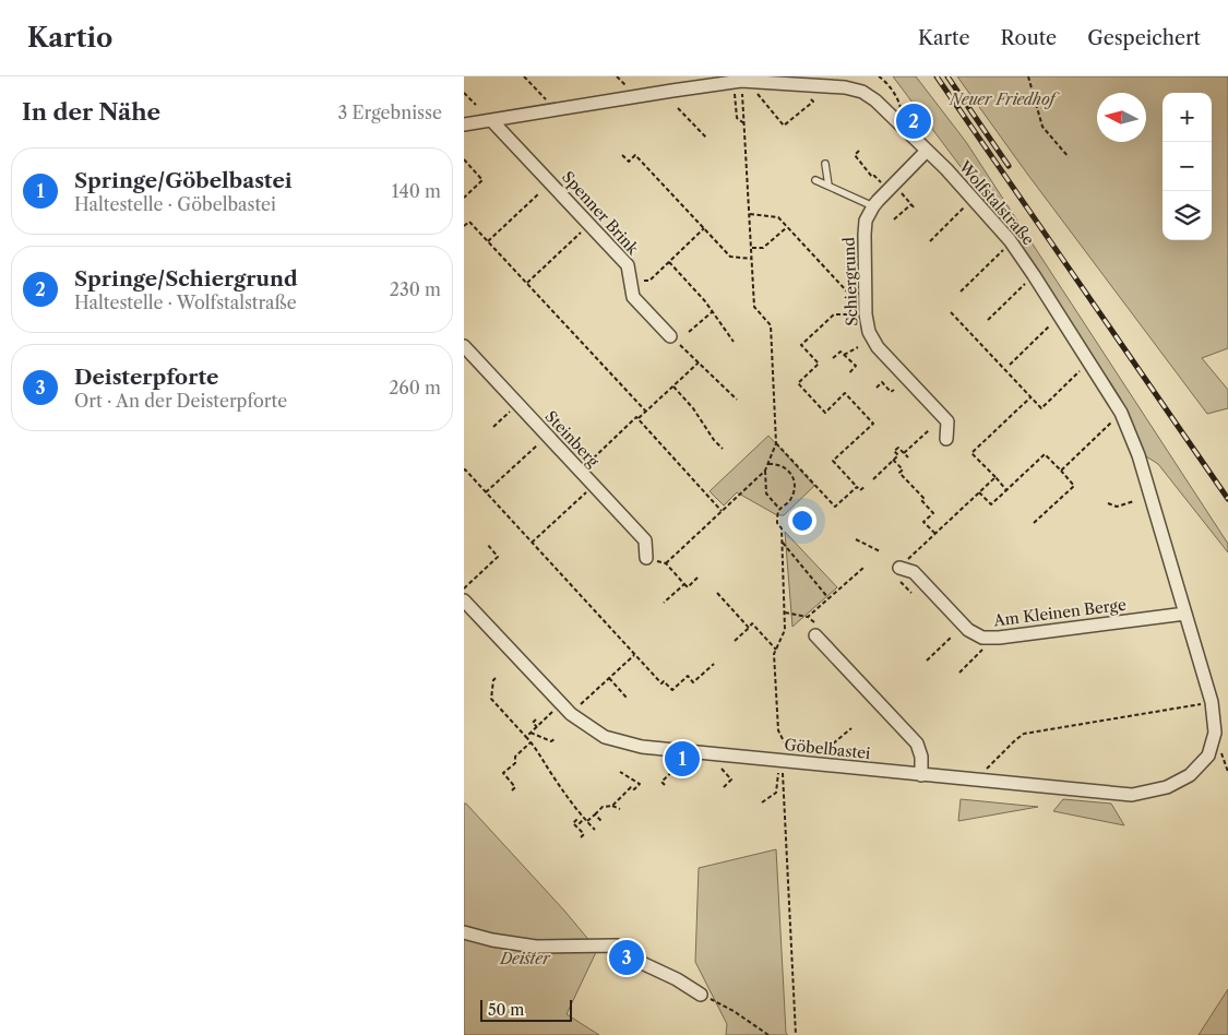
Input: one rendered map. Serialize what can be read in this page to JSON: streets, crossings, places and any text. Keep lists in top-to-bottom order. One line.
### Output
{"streets":{"street":["Wolfstalstraße","Spenner Brink","Schiergrund","Steinberg","Am Kleinen Berge","Göbelbastei"]},"crossings":[["Wolfstalstraße","Spenner Brink"],["Wolfstalstraße","Schiergrund"],["Wolfstalstraße","Am Kleinen Berge"],["Wolfstalstraße","Göbelbastei"]],"parks":["Neuer Friedhof","Deister"],"scale_bar":"50 m","north":"left","page":{"header":"Kartio","nav":["Karte","Route","Gespeichert"],"heading":["In der Nähe","3 Ergebnisse"],"map_buttons":["+","−"],"pins":["2","1","3"],"list":[{"mark":"1","name":"Springe/Göbelbastei","note":"Haltestelle · Göbelbastei","value":"140 m"},{"mark":"2","name":"Springe/Schiergrund","note":"Haltestelle · Wolfstalstraße","value":"230 m"},{"mark":"3","name":"Deisterpforte","note":"Ort · An der Deisterpforte","value":"260 m"}],"scale":"50 m"}}
